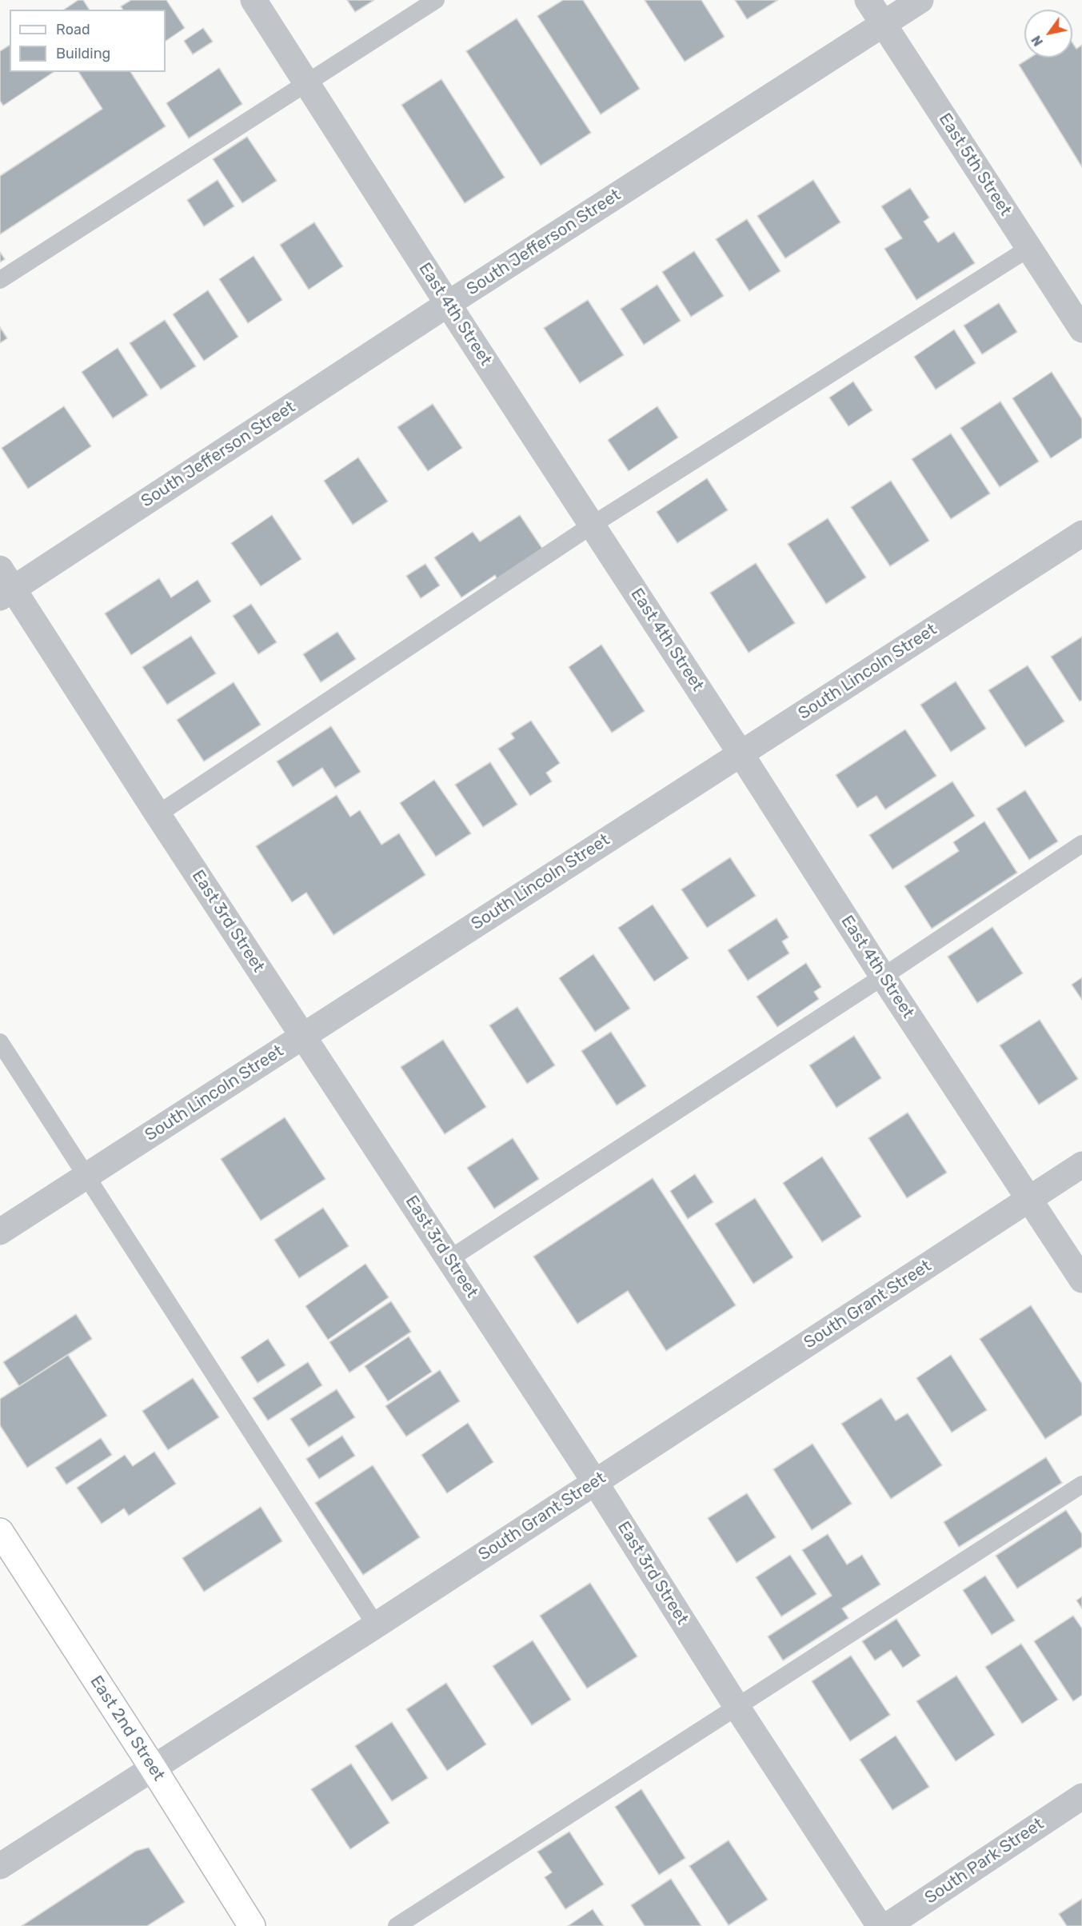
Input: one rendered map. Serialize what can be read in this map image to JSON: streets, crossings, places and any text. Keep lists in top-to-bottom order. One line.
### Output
{"streets":{"main road":["East 2nd Street"],"street":["East 5th Street","South Jefferson Street","East 4th Street","South Lincoln Street","East 3rd Street","South Grant Street","South Park Street"]},"crossings":[["East 5th Street","South Jefferson Street"],["South Jefferson Street","East 4th Street"],["South Jefferson Street","East 3rd Street"],["East 4th Street","South Lincoln Street"],["East 4th Street","South Grant Street"],["South Lincoln Street","East 3rd Street"],["East 3rd Street","South Grant Street"],["South Grant Street","East 2nd Street"]],"legend":["Road","Building"],"north":"bottom left"}
